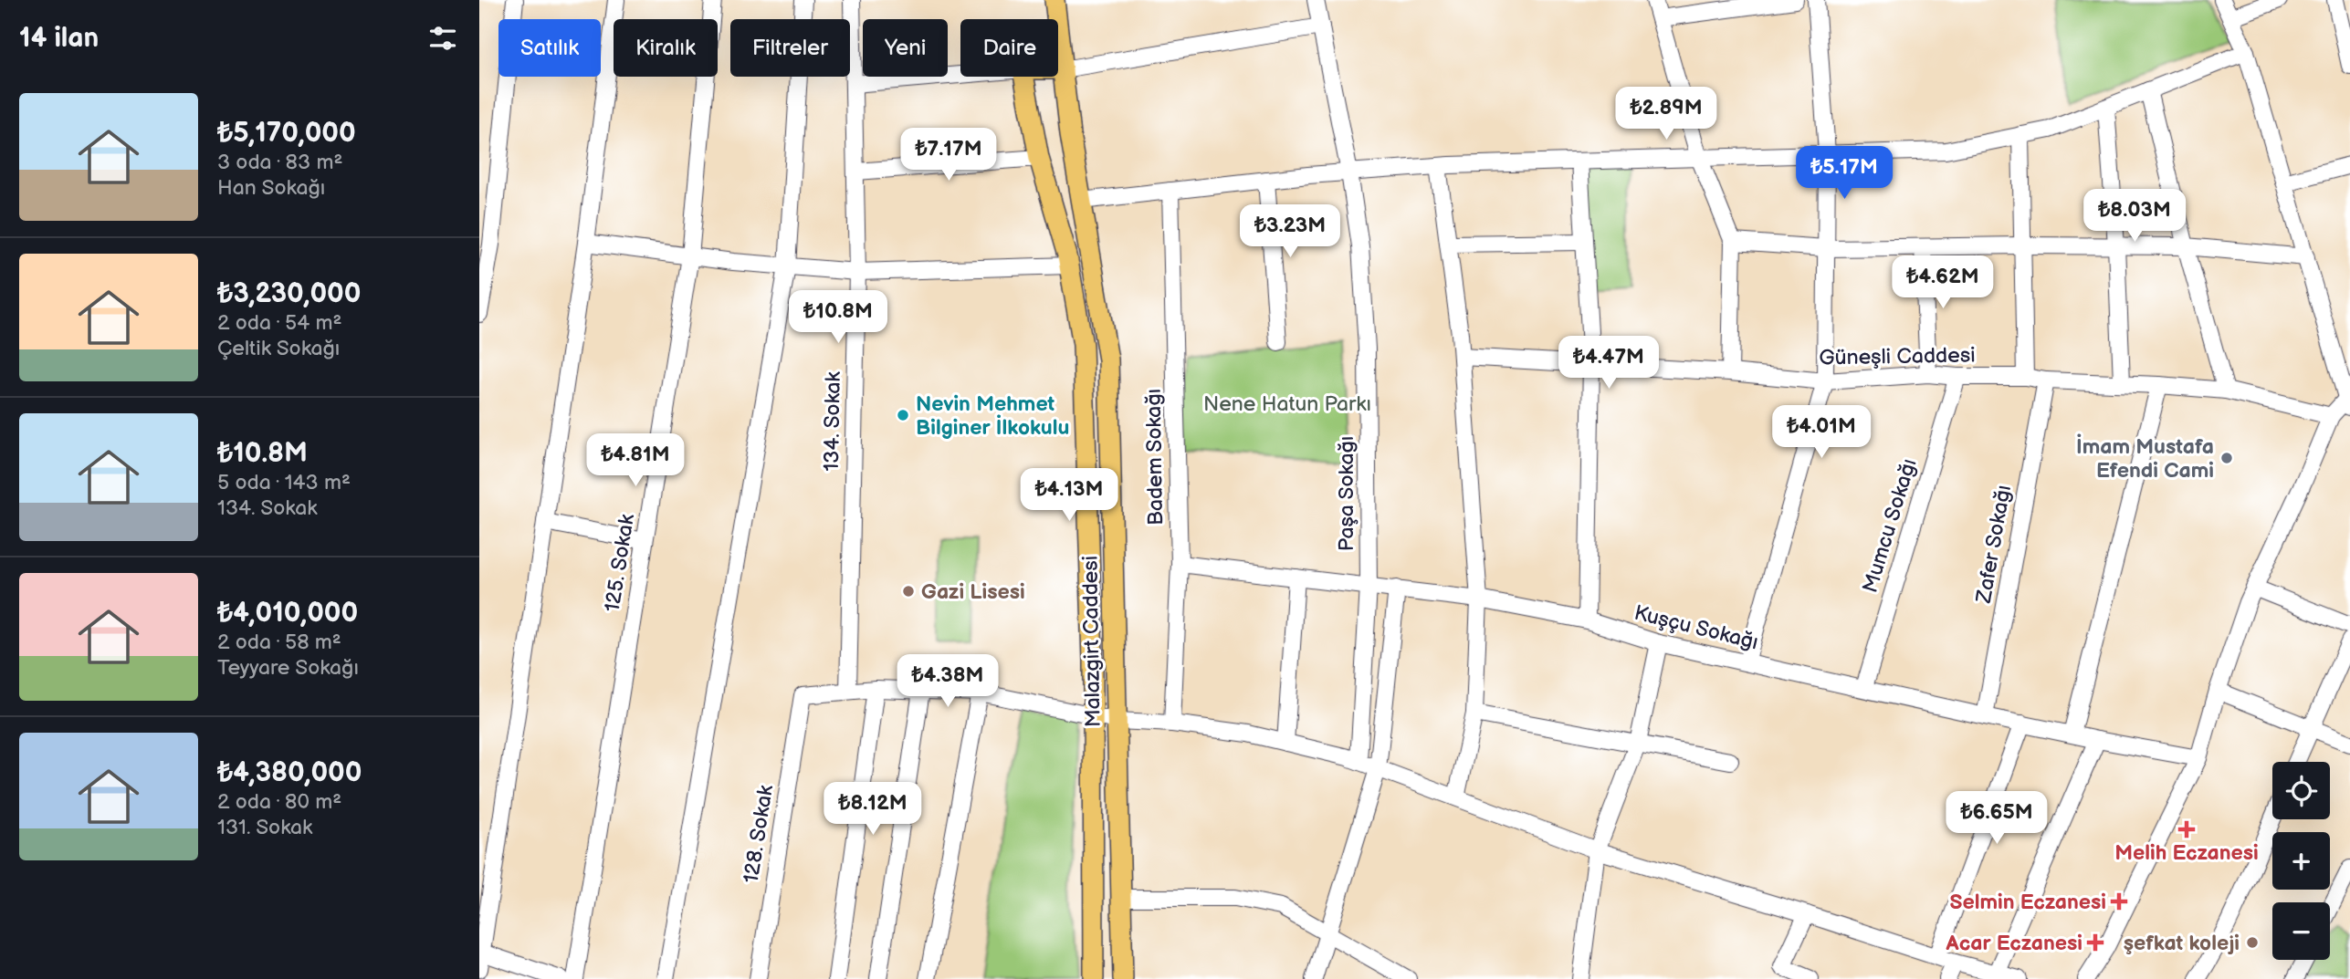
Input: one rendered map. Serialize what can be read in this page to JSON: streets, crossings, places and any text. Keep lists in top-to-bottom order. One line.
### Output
{"streets":{"main road":["Malazgirt Caddesi"],"street":["Güneşli Caddesi","134. Sokak","Badem Sokağı","Paşa Sokağı","Mumcu Sokağı","Zafer Sokağı","125. Sokak","Kuşçu Sokağı","128. Sokak"]},"crossings":[["Güneşli Caddesi","Mumcu Sokağı"],["Güneşli Caddesi","Zafer Sokağı"],["134. Sokak","128. Sokak"],["Badem Sokağı","Kuşçu Sokağı"],["Paşa Sokağı","Kuşçu Sokağı"],["Mumcu Sokağı","Kuşçu Sokağı"],["Zafer Sokağı","Kuşçu Sokağı"]],"parks":["Nene Hatun Parkı"],"places":{"other":["Nevin Mehmet Bilginer İlkokulu","İmam Mustafa Efendi Cami","Gazi Lisesi","şefkat koleji"],"health":["Melih Eczanesi","Selmin Eczanesi","Acar Eczanesi"]},"page":{"heading":"14 ilan","chip":["Satılık","Kiralık","Filtreler","Yeni","Daire"],"list":[{"name":"₺5,170,000","note":"3 oda · 83 m² · Han Sokağı"},{"name":"₺3,230,000","note":"2 oda · 54 m² · Çeltik Sokağı"},{"name":"₺10.8M","note":"5 oda · 143 m² · 134. Sokak"},{"name":"₺4,010,000","note":"2 oda · 58 m² · Teyyare Sokağı"},{"name":"₺4,380,000","note":"2 oda · 80 m² · 131. Sokak"}],"price":["₺2.89M","₺7.17M","₺5.17M","₺8.03M","₺3.23M","₺4.62M","₺10.8M","₺4.47M","₺4.01M","₺4.81M","₺4.13M","₺4.38M","₺8.12M","₺6.65M"],"map_buttons":["+","−"]}}
